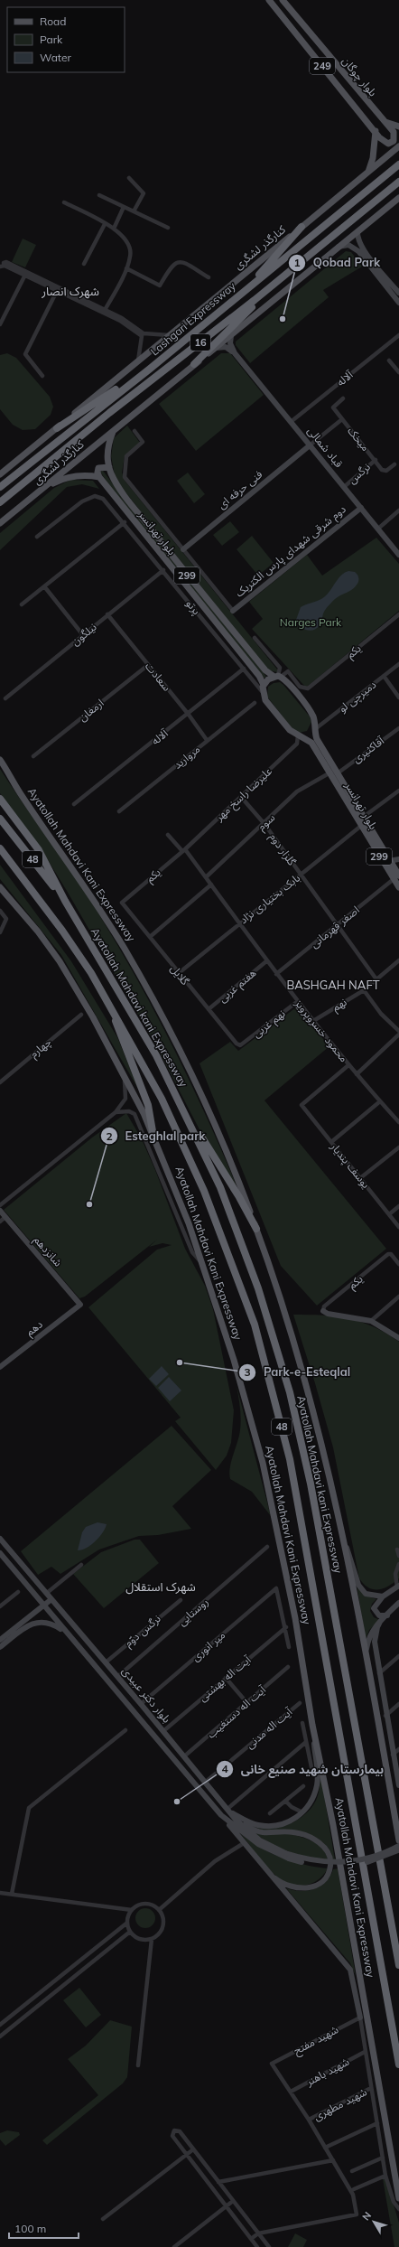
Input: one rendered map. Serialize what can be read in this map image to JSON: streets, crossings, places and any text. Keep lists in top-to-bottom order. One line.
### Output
{"streets":{"highway":["Lashgari Expressway","16","48","Ayatollah Mahdavi Kani Expressway","Ayatollah Mahdavi kani Expressway"],"main road":["249","بلوار چوگان","کنارگذر لشگری","قباد شمالی","فنی حرفه ای","بلوار تهرانسر","دوم شرقی شهدای پارس الکتریک","299","شانزدهم","دهم","بلوار دکتر عبیدی"],"street":["آلاله","میخک","نرگس","پرتو","نیلگون","یکم","سعادت","دمیرچی لو","ارمغان","آقاکثیری","مروارید","علیرضا راسخ مهر","سوم","گلزار دوم","بابک بختیاری نژاد","اصغر قهرمانی","گلایل","هفتم غربی","نهم","نهم غربی","محمود خسروپرویز","چهارم","یوسف پندیار","روستایی","نرگس دوّم","میر انوری","آیت اله بهشتی","آیت اله دستغیب","آیت اله مدنی","شهید مفتح","شهید باهنر","شهید مطهری"]},"crossings":[["کنارگذر لشگری","بلوار تهرانسر"],["آلاله","قباد شمالی"],["آلاله","پرتو"],["آلاله","سعادت"],["میخک","نرگس"],["قباد شمالی","نرگس"],["قباد شمالی","فنی حرفه ای"],["قباد شمالی","دوم شرقی شهدای پارس الکتریک"],["بلوار تهرانسر","پرتو"],["بلوار تهرانسر","یکم"],["بلوار تهرانسر","دمیرچی لو"],["بلوار تهرانسر","آقاکثیری"],["بلوار تهرانسر","علیرضا راسخ مهر"],["بلوار تهرانسر","سوم"],["بلوار تهرانسر","بابک بختیاری نژاد"],["بلوار تهرانسر","اصغر قهرمانی"],["پرتو","نیلگون"],["نیلگون","سعادت"],["یکم","علیرضا راسخ مهر"],["یکم","گلایل"],["یکم","محمود خسروپرویز"],["سعادت","ارمغان"],["سعادت","مروارید"],["علیرضا راسخ مهر","گلزار دوم"],["علیرضا راسخ مهر","محمود خسروپرویز"],["سوم","گلزار دوم"],["سوم","محمود خسروپرویز"],["گلزار دوم","بابک بختیاری نژاد"],["گلزار دوم","اصغر قهرمانی"],["گلزار دوم","نهم"],["48","Ayatollah Mahdavi kani Expressway"],["بابک بختیاری نژاد","گلایل"],["بابک بختیاری نژاد","محمود خسروپرویز"],["اصغر قهرمانی","محمود خسروپرویز"],["گلایل","هفتم غربی"],["گلایل","نهم غربی"],["هفتم غربی","محمود خسروپرویز"],["نهم","محمود خسروپرویز"],["نهم غربی","محمود خسروپرویز"],["محمود خسروپرویز","یوسف پندیار"],["شانزدهم","دهم"],["روستایی","بلوار دکتر عبیدی"],["نرگس دوّم","بلوار دکتر عبیدی"],["میر انوری","آیت اله بهشتی"],["میر انوری","بلوار دکتر عبیدی"],["آیت اله بهشتی","بلوار دکتر عبیدی"],["بلوار دکتر عبیدی","آیت اله دستغیب"],["بلوار دکتر عبیدی","آیت اله مدنی"],["شهید مفتح","شهید باهنر"]],"districts":["شهرک انصار","BASHGAH NAFT","شهرک استقلال"],"parks":["Narges Park"],"places":["Qobad Park","Esteghlal park","Park-e-Esteqlal","بیمارستان شهید صنیع خانی"],"legend":["Road","Park","Water"],"scale_bar":"100 m","north":"top left"}
